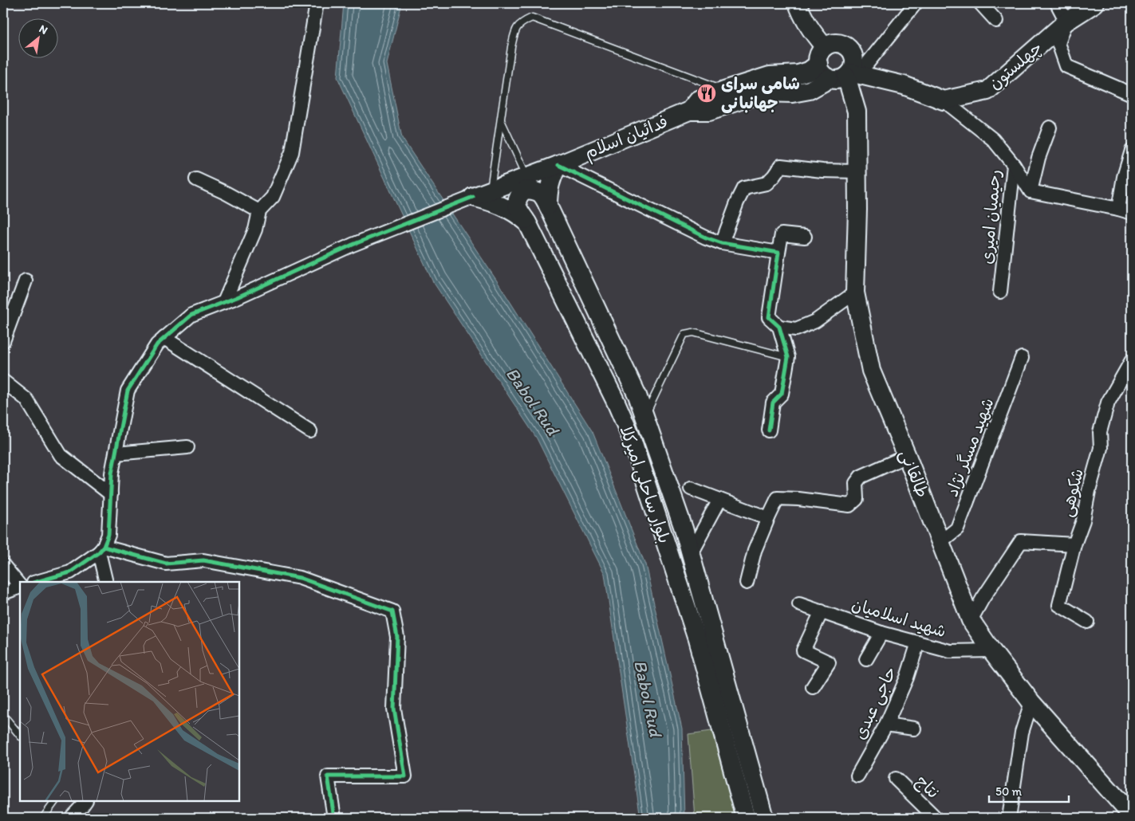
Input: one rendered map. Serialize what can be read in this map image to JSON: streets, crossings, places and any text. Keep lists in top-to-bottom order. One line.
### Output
{"streets":{"main road":["چهلستون","فدائیان اسلام","طالقانی","بلوار ساحلی امیرکلا"],"street":["رحیمیان امیری","شهید مسگر نژاد","شکوهی","شهید اسلامیان","حاجی عبدی","نتاج"]},"crossings":[["چهلستون","رحیمیان امیری"],["فدائیان اسلام","طالقانی"],["فدائیان اسلام","بلوار ساحلی امیرکلا"],["شهید مسگر نژاد","طالقانی"],["طالقانی","شهید اسلامیان"],["شهید اسلامیان","حاجی عبدی"]],"water":["Babol Rud"],"places":{"restaurant":["شامی سرای جهانبانی"]},"scale_bar":"50 m","north":"top right"}
